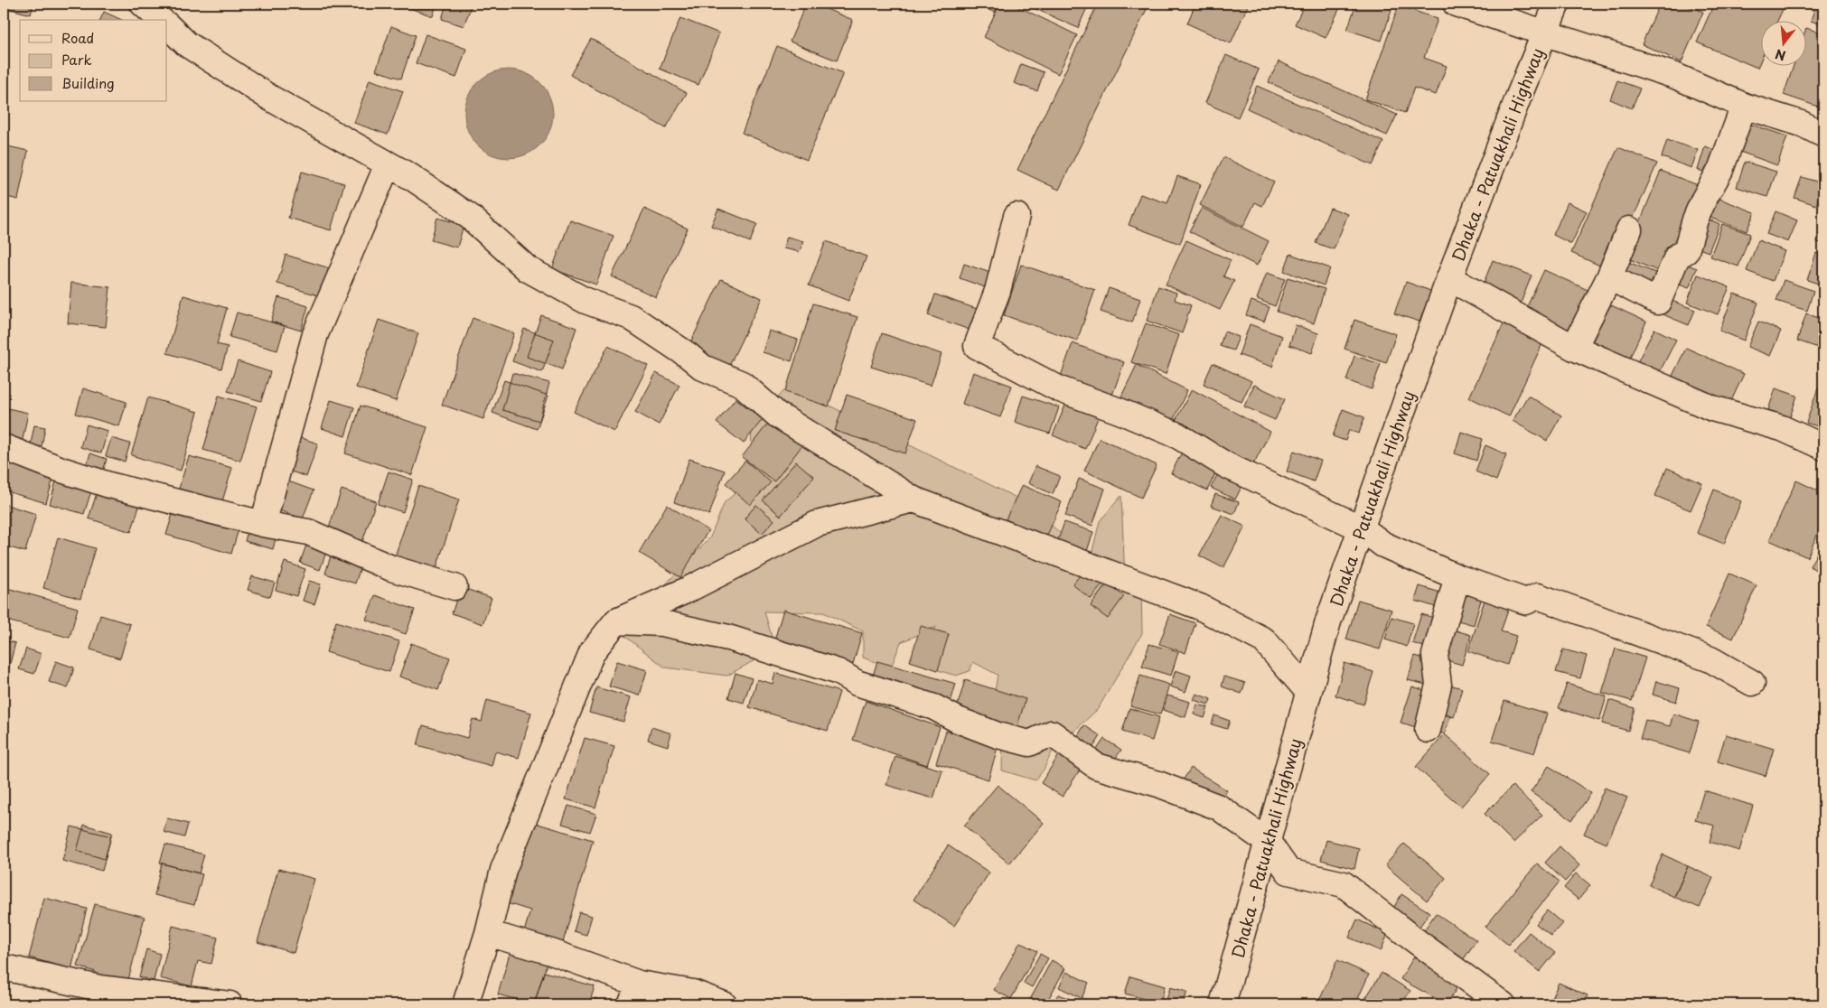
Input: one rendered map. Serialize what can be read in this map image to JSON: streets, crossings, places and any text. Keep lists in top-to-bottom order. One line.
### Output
{"streets":{"main road":["Dhaka - Patuakhali Highway"]},"legend":["Road","Park","Building"],"north":"bottom"}
